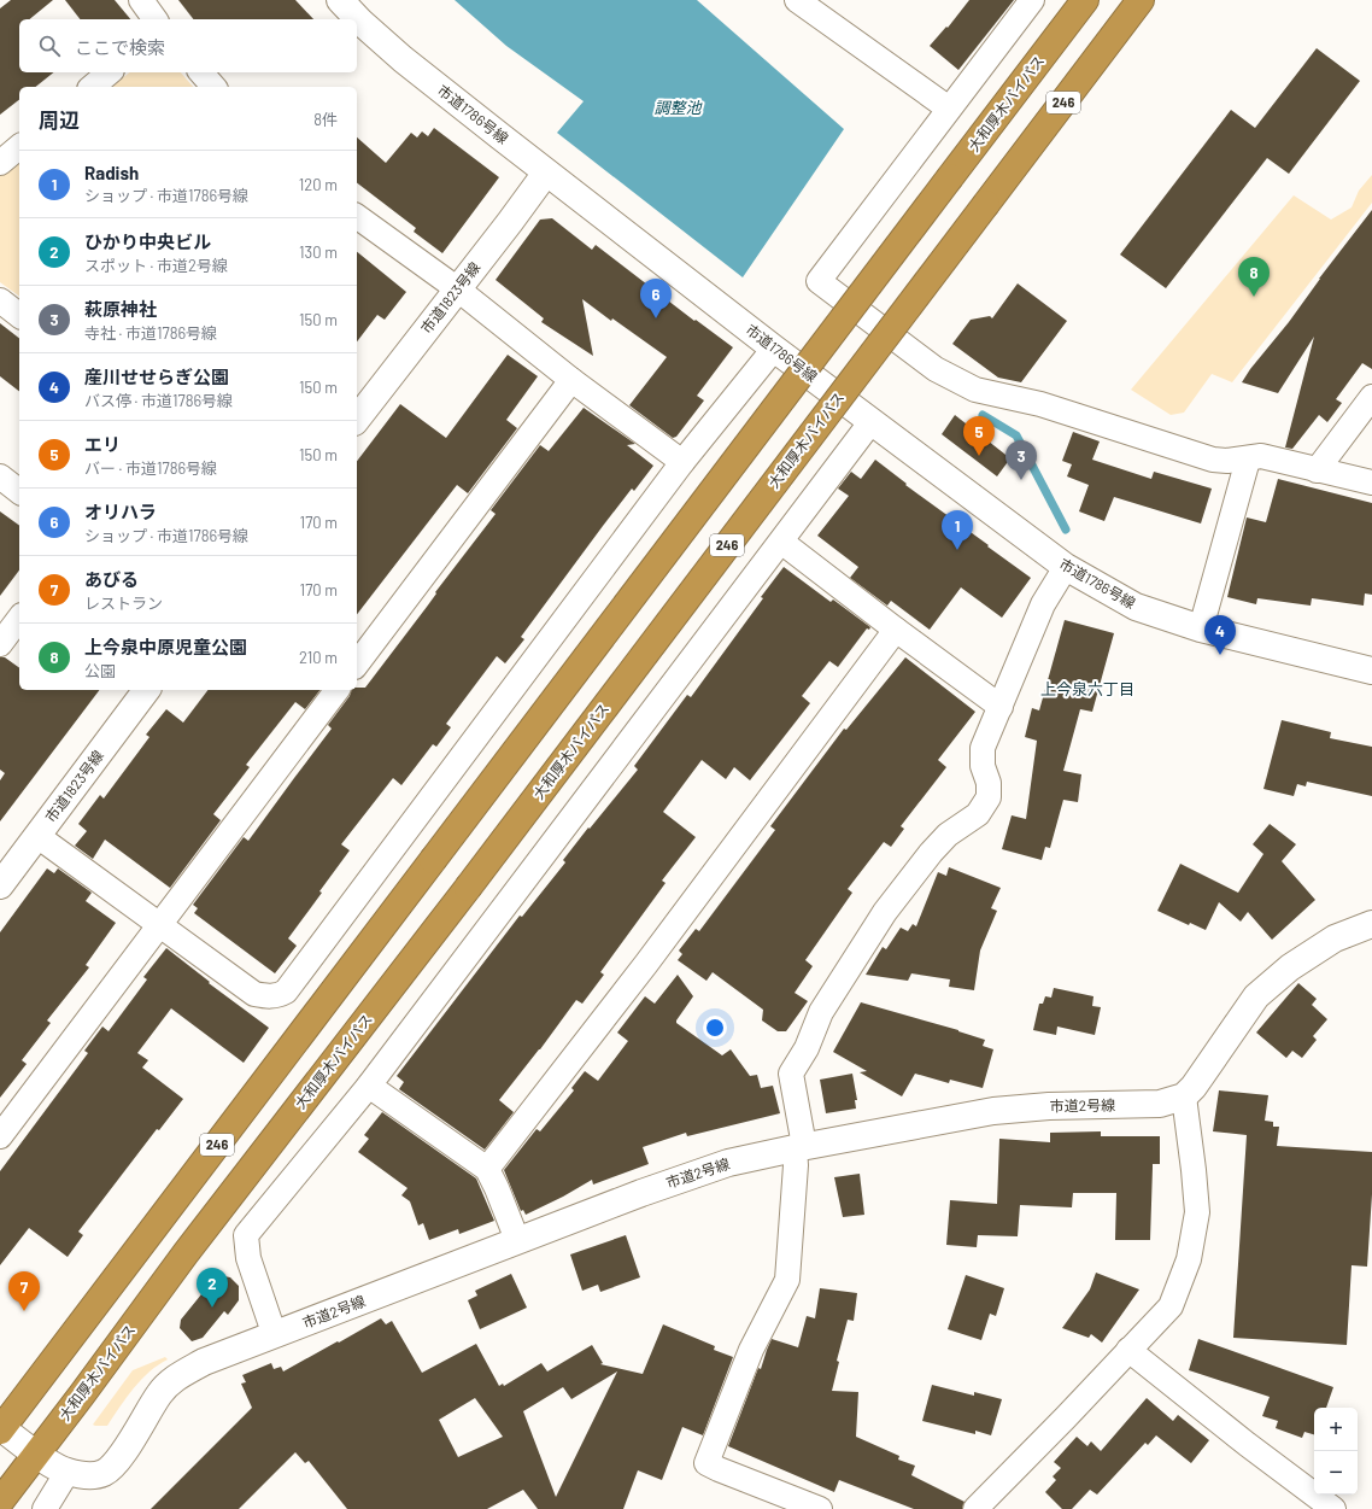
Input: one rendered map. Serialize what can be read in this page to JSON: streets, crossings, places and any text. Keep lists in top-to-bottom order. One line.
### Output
{"streets":{"highway":["246","大和厚木バイパス"],"street":["市道1786号線","市道1823号線","市道2号線"]},"crossings":[["大和厚木バイパス","市道2号線"],["市道1786号線","市道1823号線"]],"districts":["上今泉六丁目"],"water":["調整池"],"page":{"search":"ここで検索","heading":["周辺","8件"],"list":[{"mark":"1","name":"Radish","note":"ショップ · 市道1786号線","value":"120 m"},{"mark":"2","name":"ひかり中央ビル","note":"スポット · 市道2号線","value":"130 m"},{"mark":"3","name":"萩原神社","note":"寺社 · 市道1786号線","value":"150 m"},{"mark":"4","name":"産川せせらぎ公園","note":"バス停 · 市道1786号線","value":"150 m"},{"mark":"5","name":"エリ","note":"バー · 市道1786号線","value":"150 m"},{"mark":"6","name":"オリハラ","note":"ショップ · 市道1786号線","value":"170 m"},{"mark":"7","name":"あびる","note":"レストラン","value":"170 m"},{"mark":"8","name":"上今泉中原児童公園","note":"公園","value":"210 m"}],"pins":["8","6","5","3","1","4","2","7"],"map_buttons":["+","−"]}}
